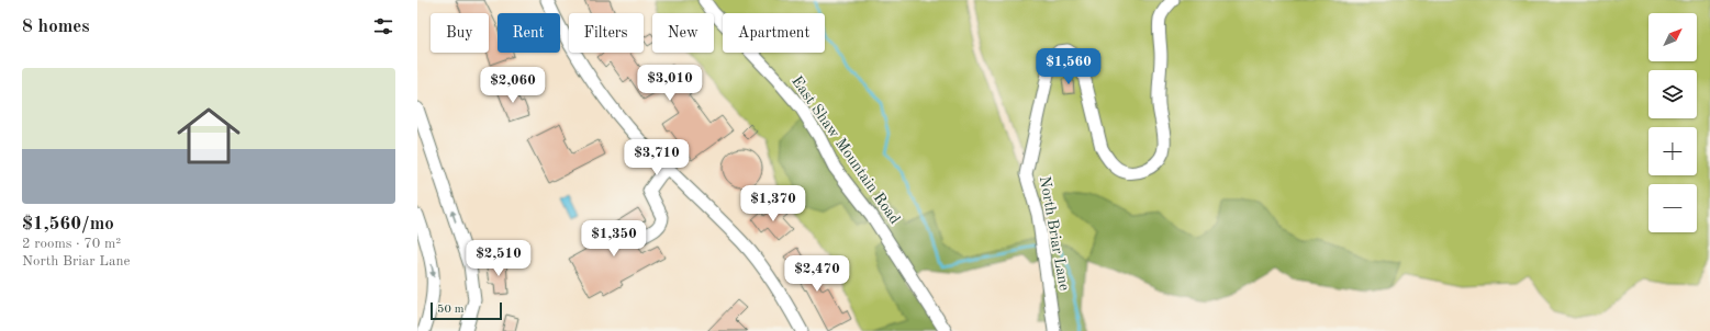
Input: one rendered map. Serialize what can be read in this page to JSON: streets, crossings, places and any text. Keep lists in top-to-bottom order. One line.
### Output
{"streets":{"street":["East Shaw Mountain Road","North Briar Lane"]},"scale_bar":"50 m","north":"top right","page":{"heading":"8 homes","map_buttons":["+","−"],"chip":["Buy","Rent","Filters","New","Apartment"],"price":["$1,560","$3,010","$2,060","$3,710","$1,370","$1,350","$2,510","$2,470"],"list":[{"name":"$1,560/mo","note":"2 rooms · 70 m² · North Briar Lane"}],"scale":"50 m"}}
